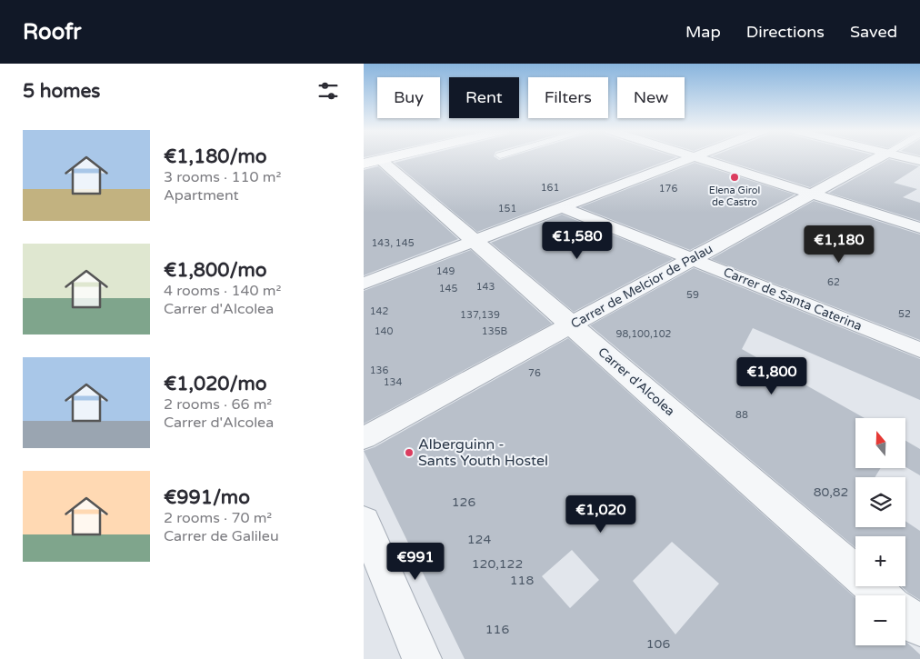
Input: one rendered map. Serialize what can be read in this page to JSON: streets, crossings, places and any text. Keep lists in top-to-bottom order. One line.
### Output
{"streets":{"street":["Carrer de Melcior de Palau","Carrer de Santa Caterina","Carrer d'Alcolea"]},"crossings":[["Carrer de Melcior de Palau","Carrer de Santa Caterina"],["Carrer de Melcior de Palau","Carrer d'Alcolea"]],"places":["Elena Girol de Castro","Alberguinn - Sants Youth Hostel"],"house_numbers":["161","176","151","143, 145","149","62","143","145","59","142","52","137,139","140","135B","98,100,102","136","76","134","88","80,82","126","124","120,122","118","116","106"],"north":"top","page":{"header":"Roofr","nav":["Map","Directions","Saved"],"heading":"5 homes","chip":["Buy","Rent","Filters","New"],"list":[{"name":"€1,180/mo","note":"3 rooms · 110 m² · Apartment"},{"name":"€1,800/mo","note":"4 rooms · 140 m² · Carrer d'Alcolea"},{"name":"€1,020/mo","note":"2 rooms · 66 m² · Carrer d'Alcolea"},{"name":"€991/mo","note":"2 rooms · 70 m² · Carrer de Galileu"}],"price":["€1,580","€1,180","€1,800","€1,020","€991"],"map_buttons":["+","−"]}}
